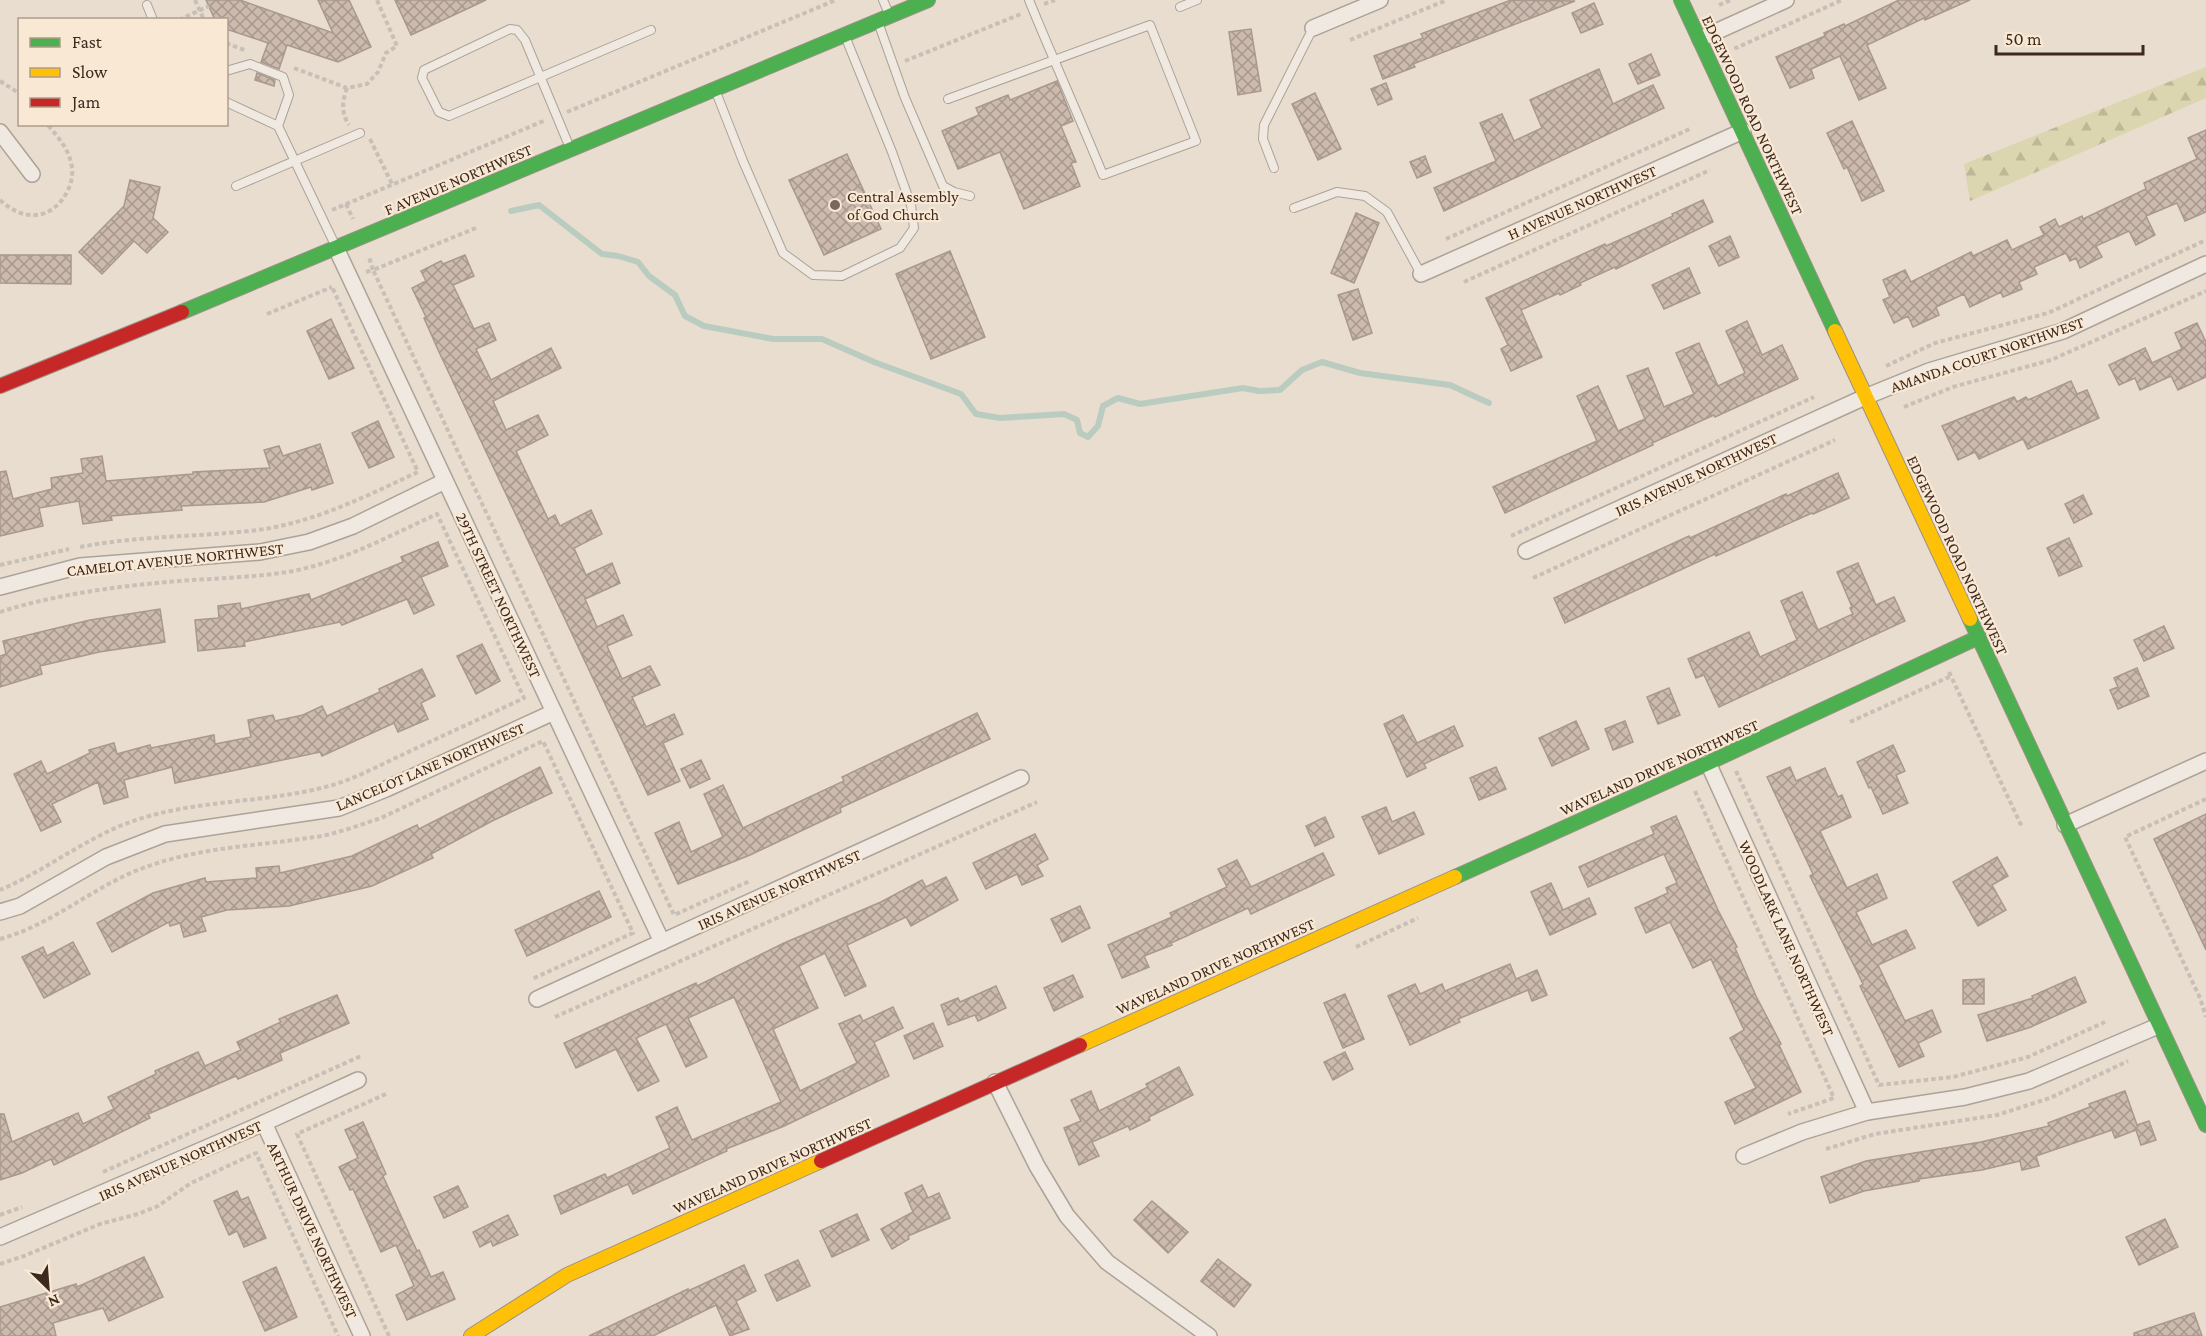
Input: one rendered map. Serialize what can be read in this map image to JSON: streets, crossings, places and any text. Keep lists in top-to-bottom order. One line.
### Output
{"streets":{"main road":["EDGEWOOD ROAD NORTHWEST","F AVENUE NORTHWEST","WAVELAND DRIVE NORTHWEST"],"street":["H AVENUE NORTHWEST","AMANDA COURT NORTHWEST","IRIS AVENUE NORTHWEST","CAMELOT AVENUE NORTHWEST","29TH STREET NORTHWEST","LANCELOT LANE NORTHWEST","WOODLARK LANE NORTHWEST","ARTHUR DRIVE NORTHWEST"]},"crossings":[["EDGEWOOD ROAD NORTHWEST","H AVENUE NORTHWEST"],["EDGEWOOD ROAD NORTHWEST","AMANDA COURT NORTHWEST"],["EDGEWOOD ROAD NORTHWEST","IRIS AVENUE NORTHWEST"],["EDGEWOOD ROAD NORTHWEST","WAVELAND DRIVE NORTHWEST"],["F AVENUE NORTHWEST","29TH STREET NORTHWEST"],["AMANDA COURT NORTHWEST","IRIS AVENUE NORTHWEST"],["IRIS AVENUE NORTHWEST","29TH STREET NORTHWEST"],["IRIS AVENUE NORTHWEST","ARTHUR DRIVE NORTHWEST"],["CAMELOT AVENUE NORTHWEST","29TH STREET NORTHWEST"],["29TH STREET NORTHWEST","LANCELOT LANE NORTHWEST"],["WAVELAND DRIVE NORTHWEST","WOODLARK LANE NORTHWEST"]],"places":["Central Assembly of God Church"],"legend":["Fast","Slow","Jam"],"scale_bar":"50 m","north":"bottom right"}
